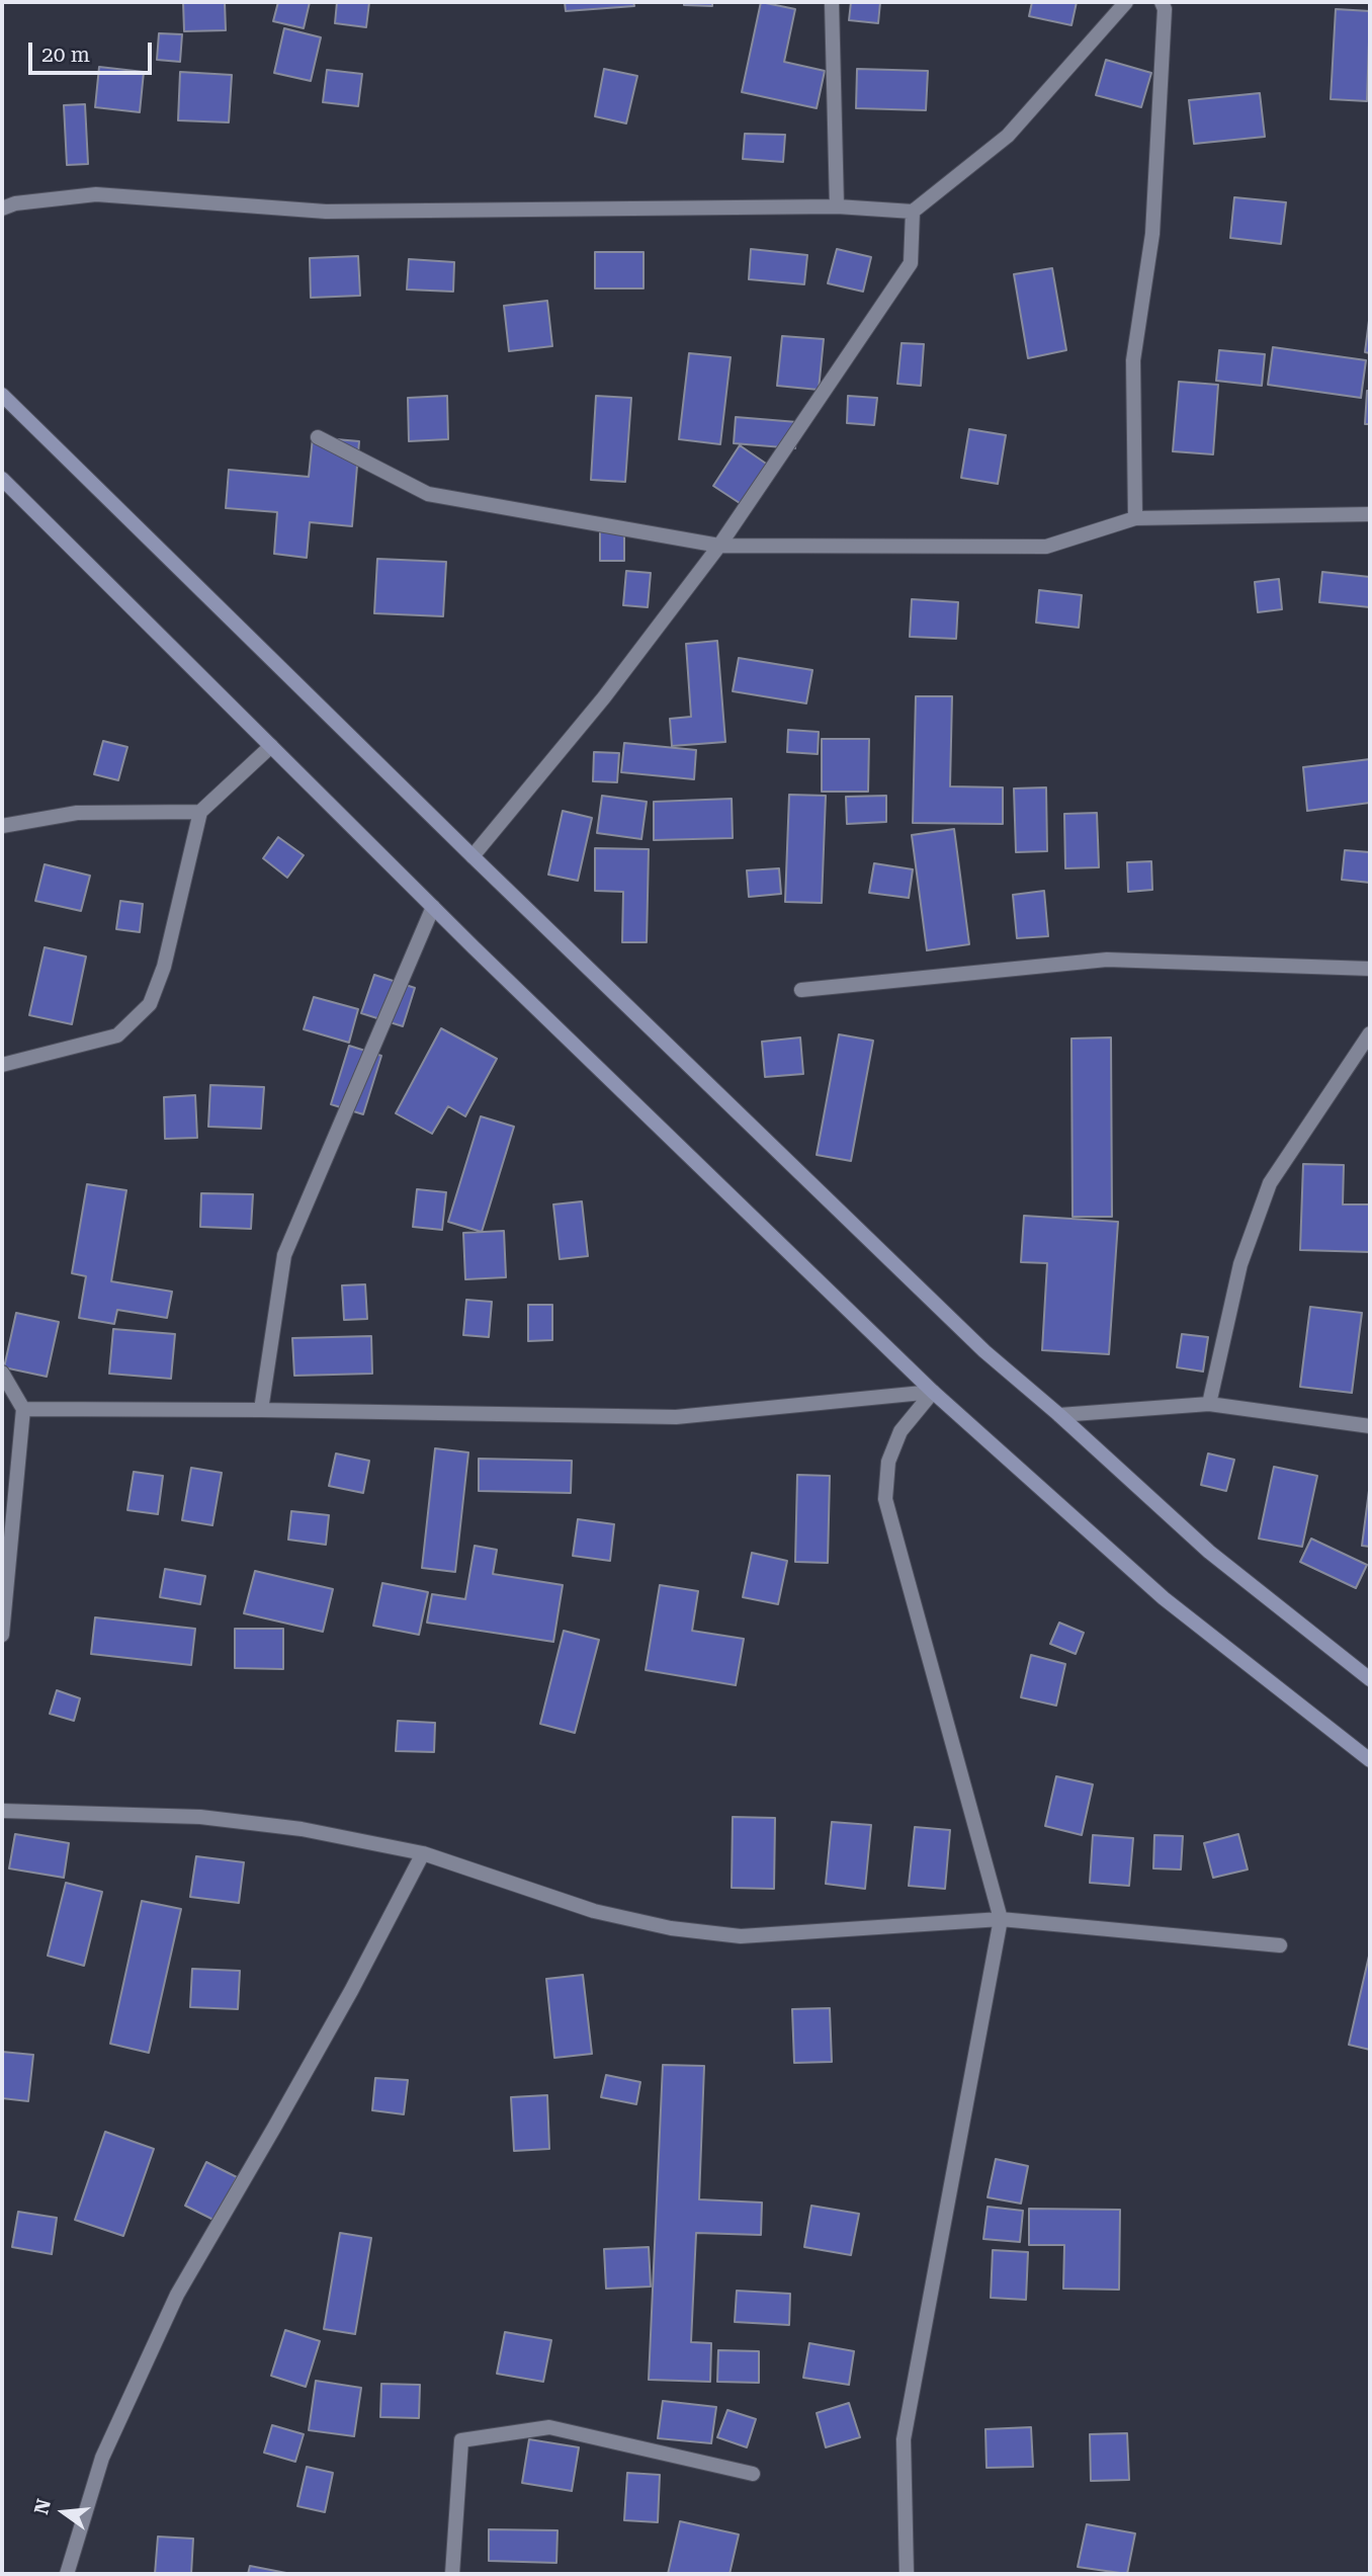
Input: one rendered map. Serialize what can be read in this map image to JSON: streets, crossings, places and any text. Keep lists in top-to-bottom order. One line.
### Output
{"scale_bar":"20 m","north":"left"}
